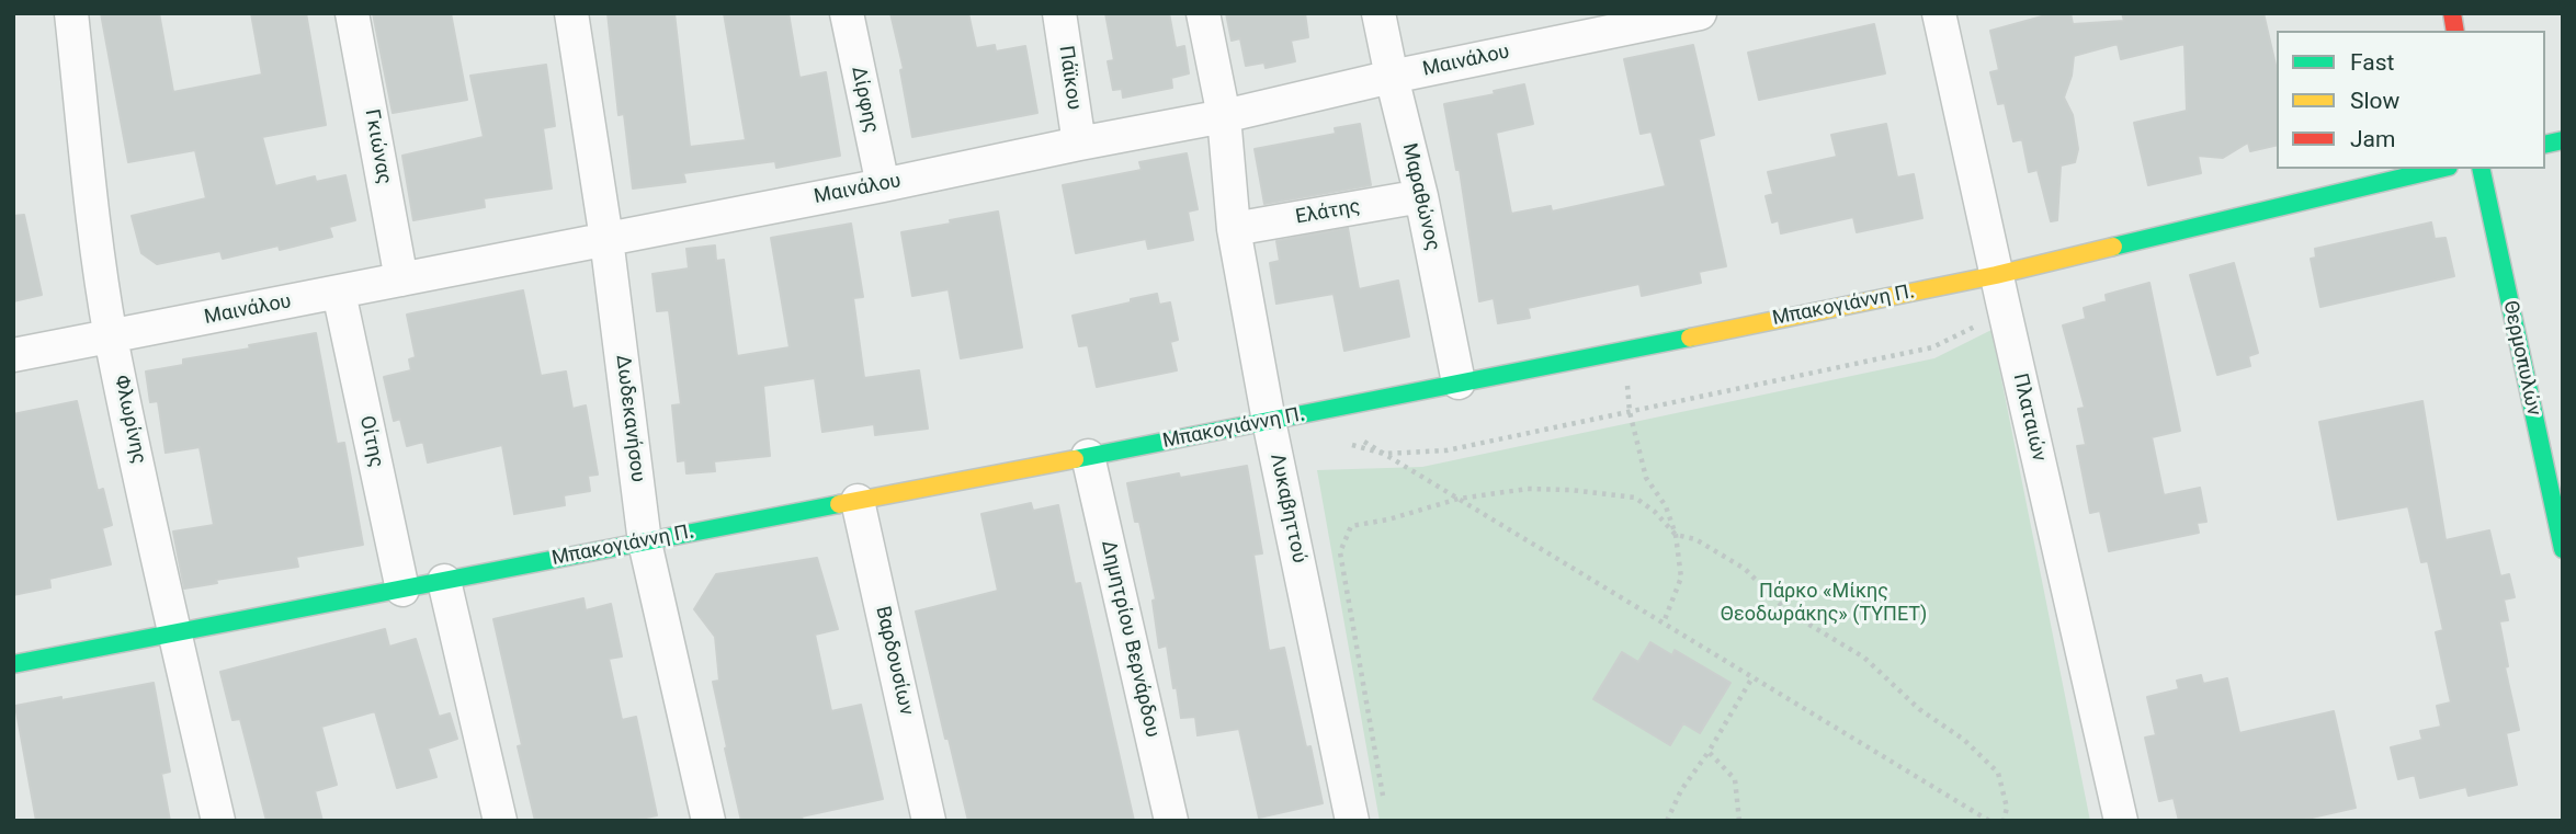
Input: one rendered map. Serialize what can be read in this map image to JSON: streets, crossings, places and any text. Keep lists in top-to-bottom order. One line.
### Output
{"streets":{"street":["Μαινάλου","Πάϊκου","Δίρφης","Γκιώνας","Μαραθώνος","Ελάτης","Μπακογιάννη Π.","Θερμοπυλών","Πλαταιών","Δωδεκανήσου","Φλωρίνης","Οίτης","Λυκαβηττού","Δημητρίου Βερνάρδου","Βαρδουσίων"]},"crossings":[["Μαινάλου","Πάϊκου"],["Μαινάλου","Δίρφης"],["Μαινάλου","Γκιώνας"],["Μαινάλου","Μαραθώνος"],["Μαινάλου","Δωδεκανήσου"],["Μαινάλου","Φλωρίνης"],["Μαινάλου","Οίτης"],["Μαινάλου","Λυκαβηττού"],["Μαραθώνος","Ελάτης"],["Μαραθώνος","Μπακογιάννη Π."],["Ελάτης","Λυκαβηττού"],["Μπακογιάννη Π.","Πλαταιών"],["Μπακογιάννη Π.","Δωδεκανήσου"],["Μπακογιάννη Π.","Φλωρίνης"],["Μπακογιάννη Π.","Οίτης"],["Μπακογιάννη Π.","Λυκαβηττού"],["Μπακογιάννη Π.","Δημητρίου Βερνάρδου"],["Μπακογιάννη Π.","Βαρδουσίων"]],"parks":["Πάρκο «Μίκης Θεοδωράκης» (ΤΥΠΕΤ)"],"legend":["Fast","Slow","Jam"]}
